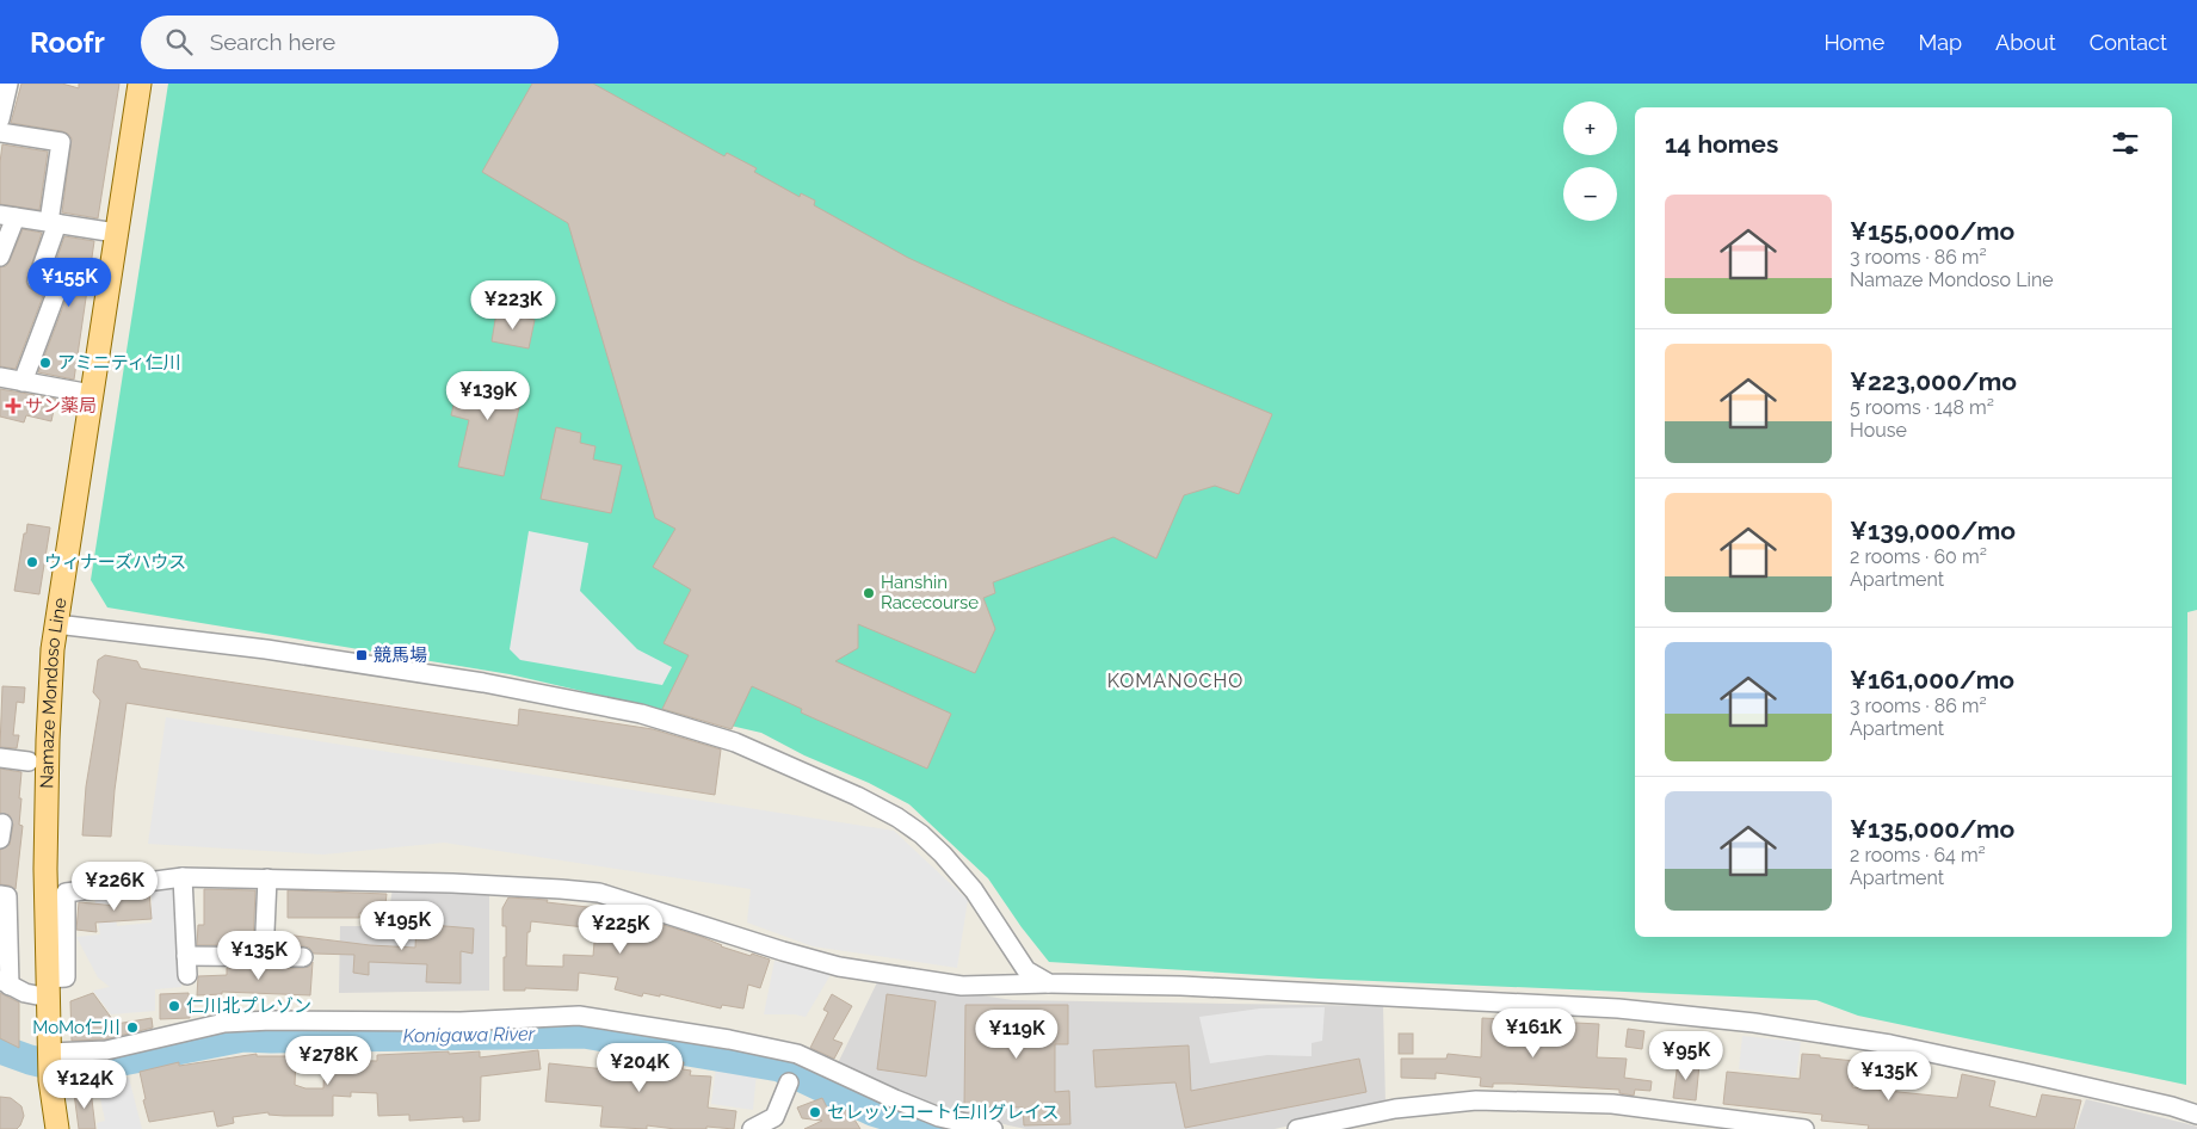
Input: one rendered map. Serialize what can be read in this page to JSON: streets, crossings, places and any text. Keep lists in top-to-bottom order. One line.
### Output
{"streets":{"main road":["Namaze Mondoso Line"]},"districts":["KOMANOCHO"],"water":["Konigawa River"],"places":{"other":["アミニティ仁川","ウィナーズハウス","Hanshin Racecourse","仁川北プレゾン","MoMo仁川","セレッソコート仁川グレイス"],"health":["サン薬局"],"transit":["競馬場"]},"page":{"header":"Roofr","search":"Search here","nav":["Home","Map","About","Contact"],"map_buttons":["+","−"],"heading":"14 homes","list":[{"name":"¥155,000/mo","note":"3 rooms · 86 m² · Namaze Mondoso Line"},{"name":"¥223,000/mo","note":"5 rooms · 148 m² · House"},{"name":"¥139,000/mo","note":"2 rooms · 60 m² · Apartment"},{"name":"¥161,000/mo","note":"3 rooms · 86 m² · Apartment"},{"name":"¥135,000/mo","note":"2 rooms · 64 m² · Apartment"}],"price":["¥155K","¥223K","¥139K","¥226K","¥195K","¥225K","¥135K","¥161K","¥119K","¥95K","¥278K","¥204K","¥135K","¥124K"]}}
